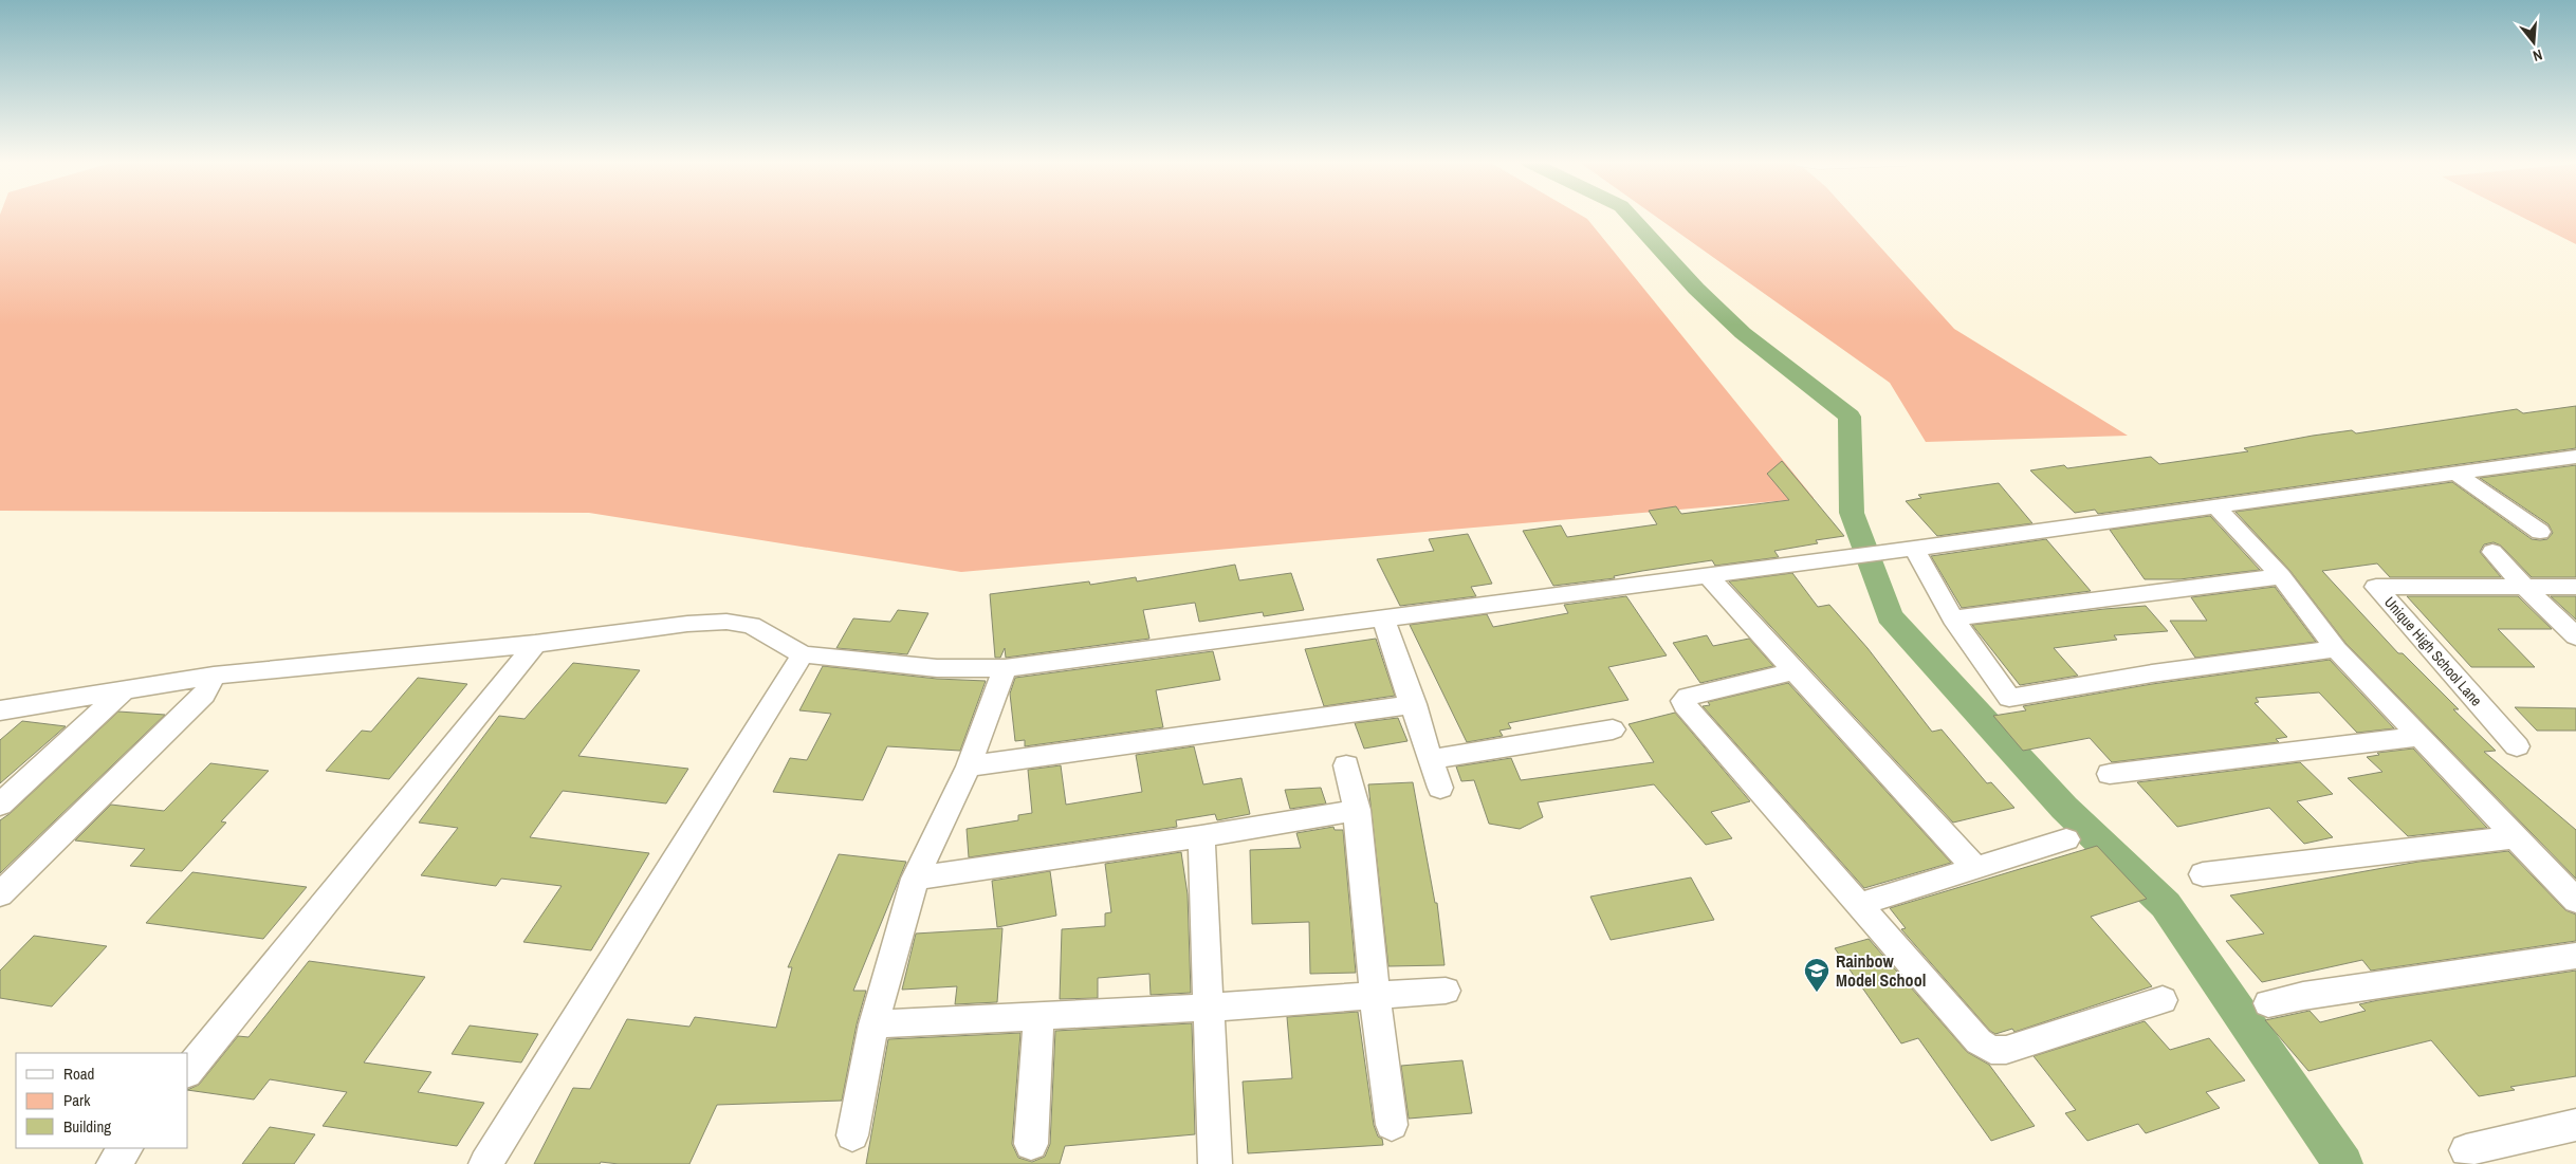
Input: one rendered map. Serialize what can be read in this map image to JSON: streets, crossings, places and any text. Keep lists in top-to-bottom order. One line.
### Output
{"streets":{"street":["Unique High School Lane"]},"places":{"school or university":["Rainbow Model School"]},"legend":["Road","Park","Building"],"north":"bottom"}
